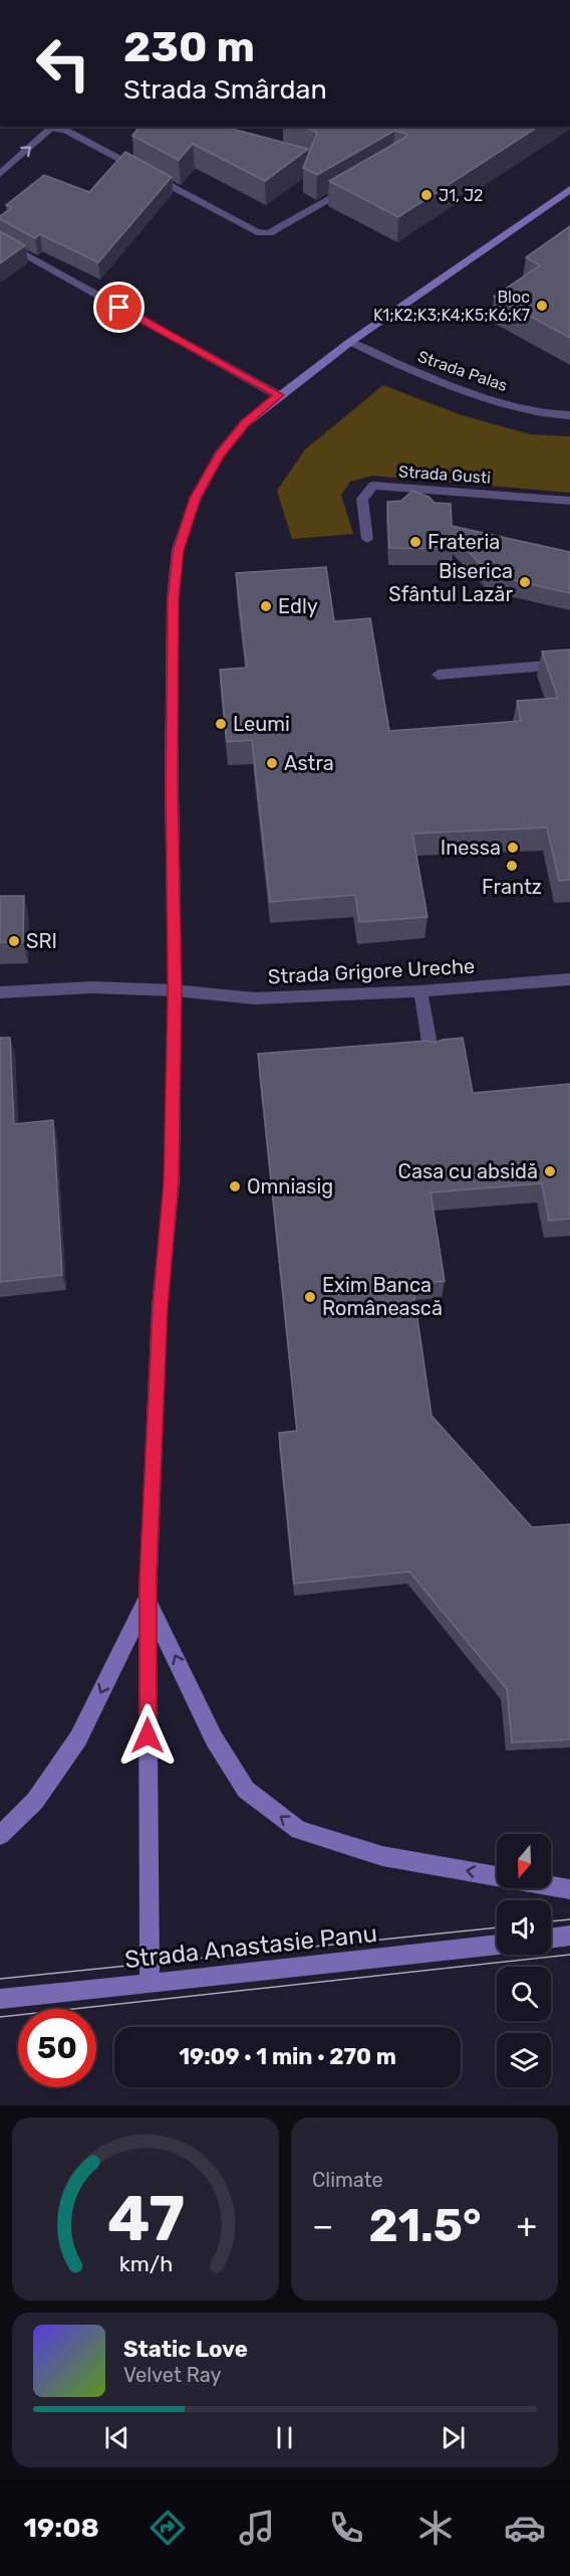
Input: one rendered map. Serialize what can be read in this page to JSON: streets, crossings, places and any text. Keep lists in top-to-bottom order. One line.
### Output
{"streets":{"main road":["Strada Anastasie Panu"],"street":["Strada Palas","Strada Gusti","Strada Grigore Ureche"]},"places":["J1, J2","Bloc K1;K2;K3;K4;K5;K6;K7","Frateria","Biserica Sfântul Lazăr","Edly","Leumi","Astra","Inessa","Frantz","SRI","Casa cu absidă","Omniasig","Exim Banca Românească"],"north":"bottom","page":{"turn":["230 m","Strada Smârdan"],"limit":"50","trip":"19:09 · 1 min · 270 m","tile":"Climate","heat":["−","21.5°","+"],"song":["Static Love","Velvet Ray"],"tabs":"19:08","gauge":["47","km/h"]}}
